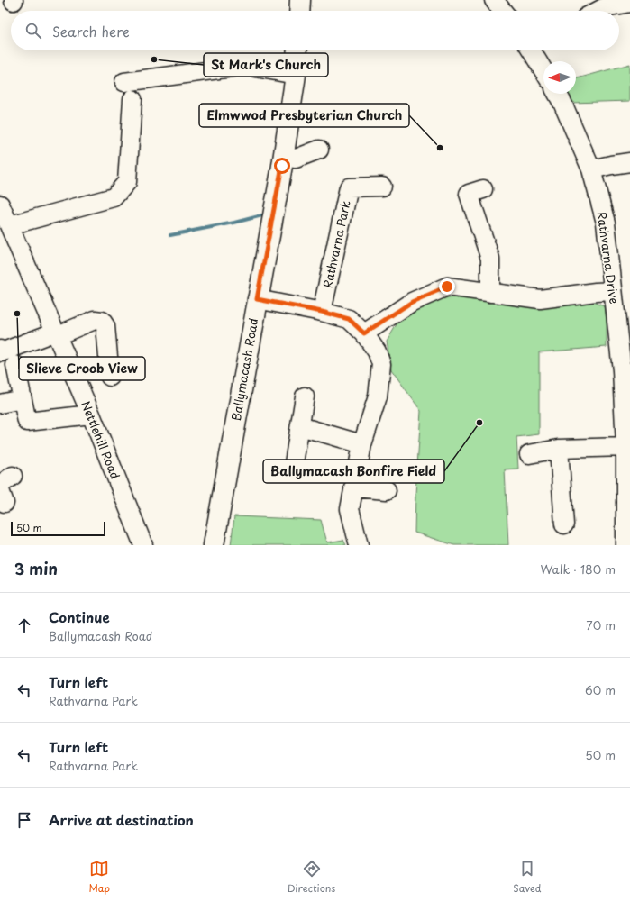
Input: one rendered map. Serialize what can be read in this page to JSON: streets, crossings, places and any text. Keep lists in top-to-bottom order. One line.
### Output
{"streets":{"main road":["Ballymacash Road"],"street":["Rathvarna Park","Rathvarna Drive","Nettlehill Road"]},"places":["St Mark's Church","Elmwwod Presbyterian Church","Slieve Croob View","Ballymacash Bonfire Field"],"scale_bar":"50 m","north":"left","page":{"search":"Search here","scale":"50 m","heading":["3 min","Walk · 180 m"],"list":[["Continue","Ballymacash Road","70 m"],["Turn left","Rathvarna Park","60 m"],["Turn left","Rathvarna Park","50 m"],"Arrive at destination"],"nav":["Map","Directions","Saved"]}}
